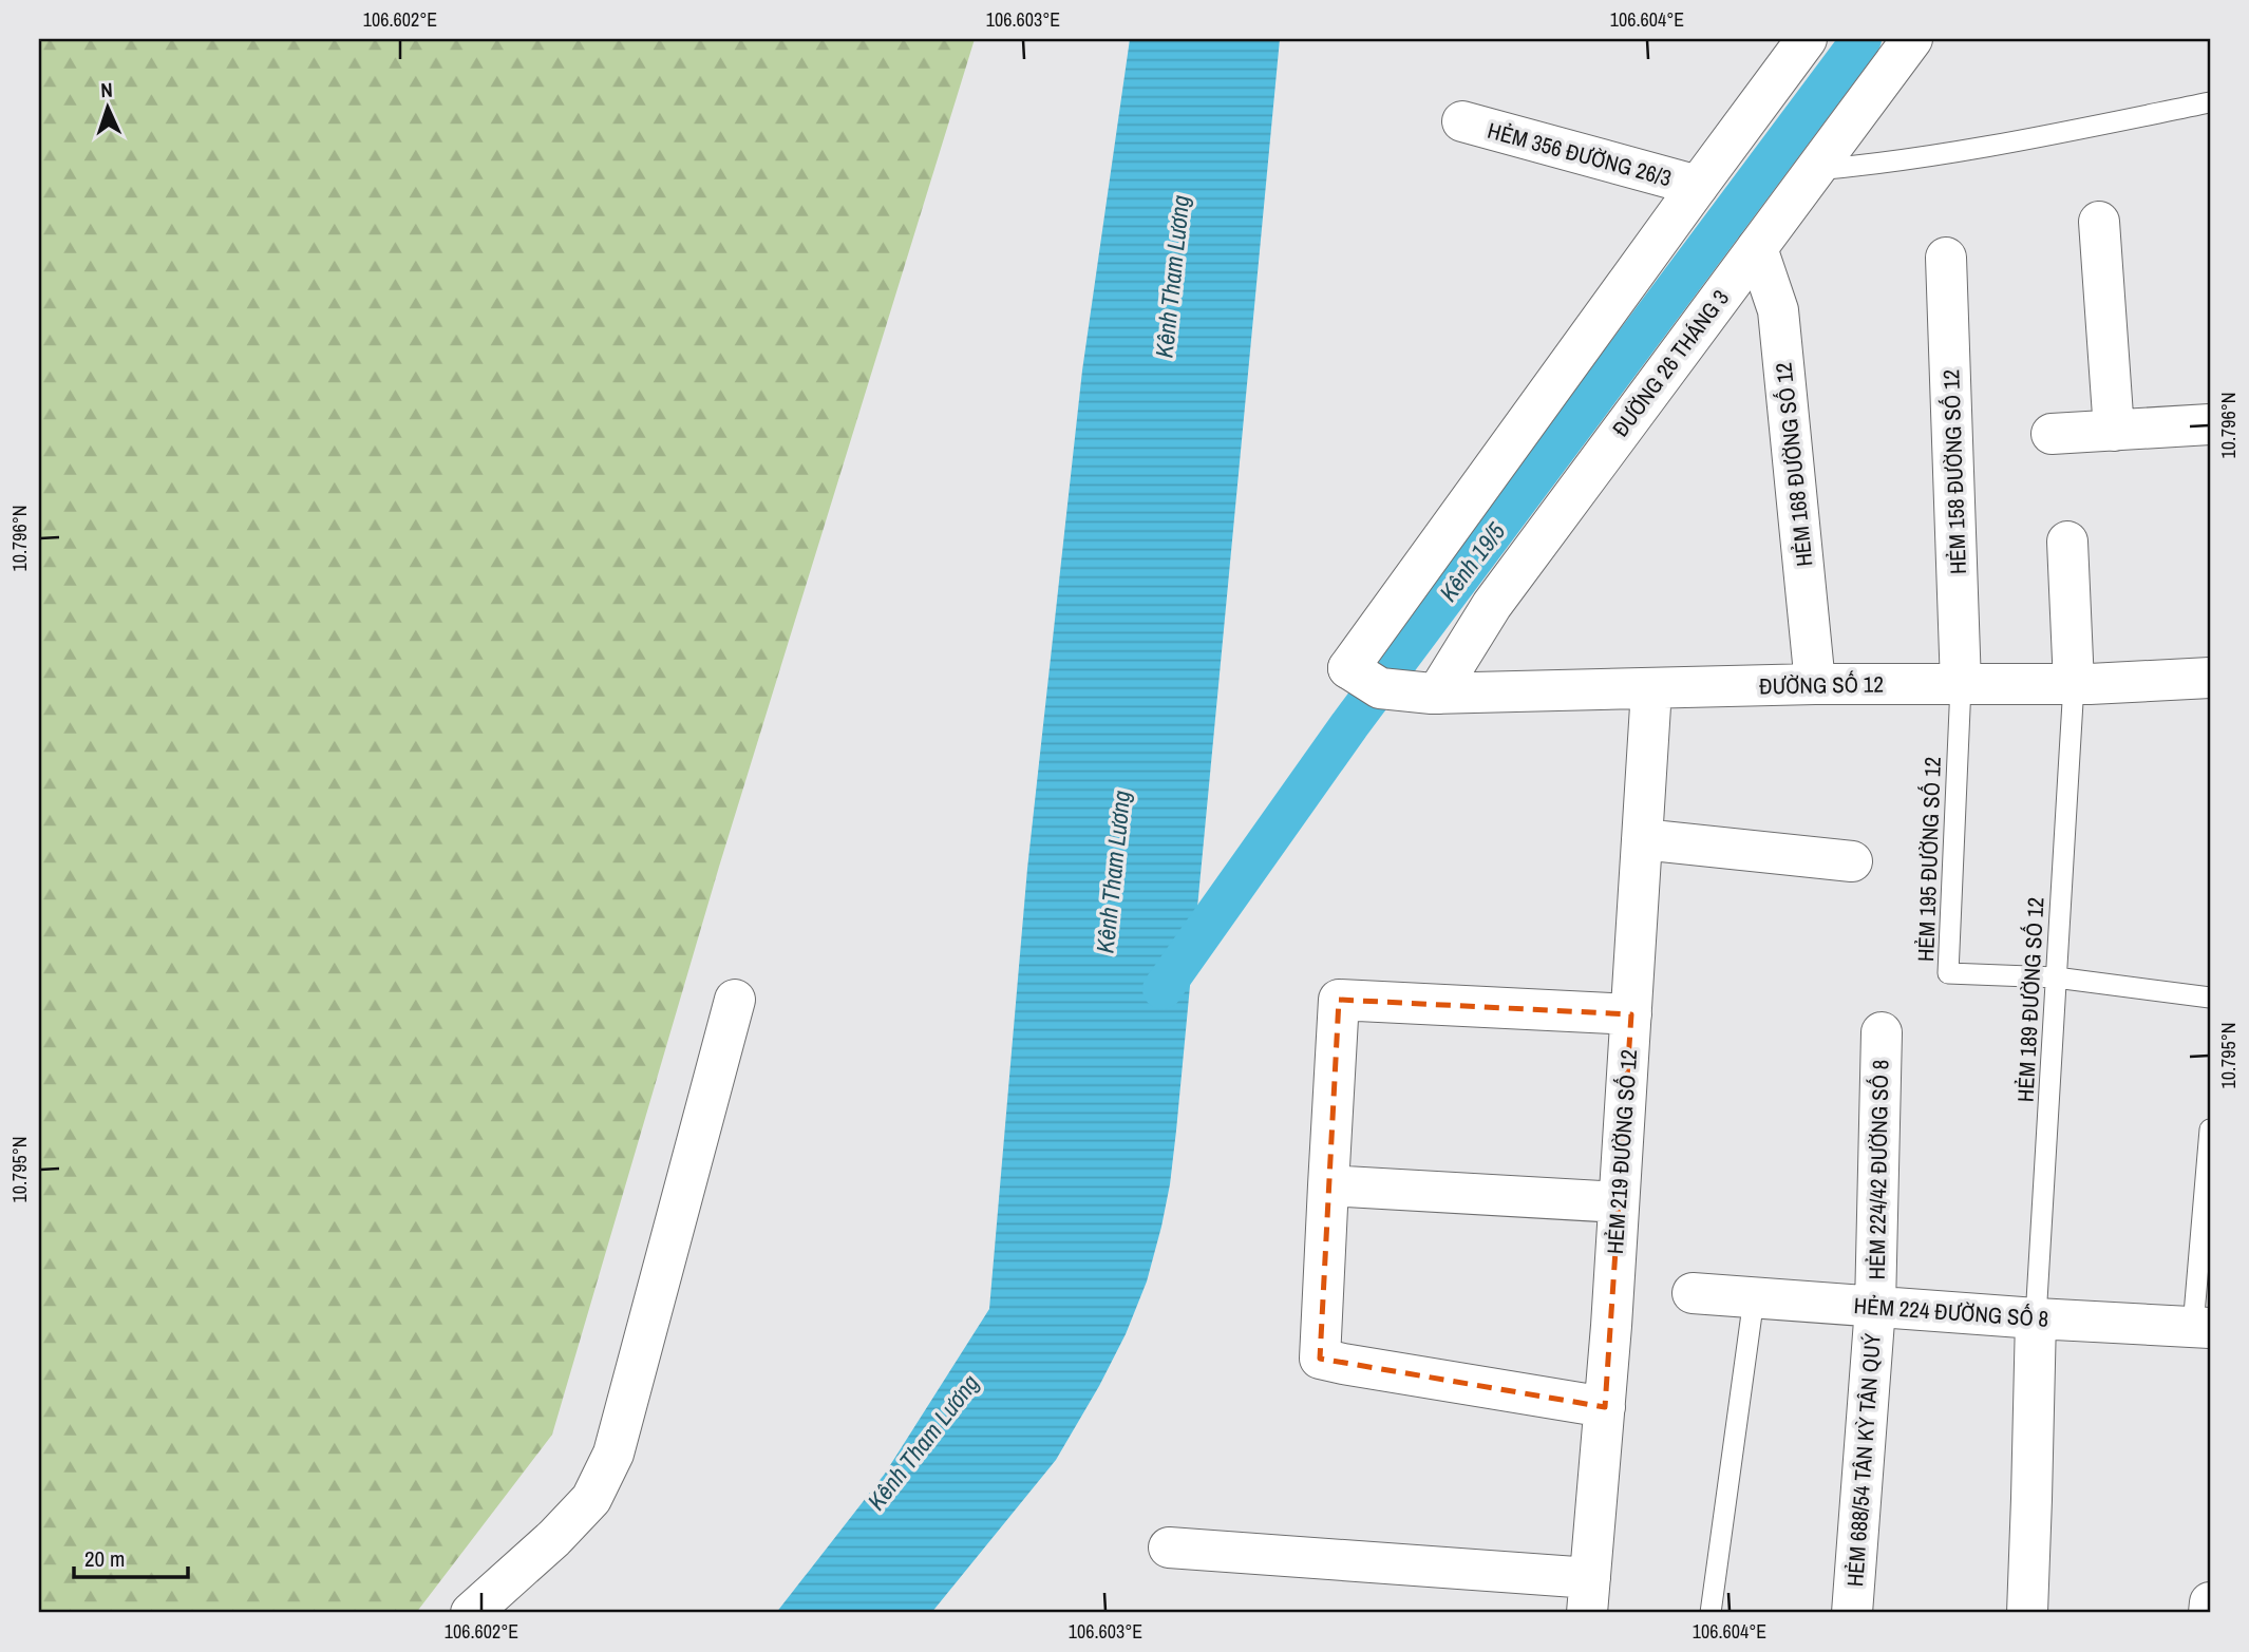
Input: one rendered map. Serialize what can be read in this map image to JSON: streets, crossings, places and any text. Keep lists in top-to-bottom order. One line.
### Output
{"streets":{"street":["HẺM 356 ĐƯỜNG 26/3","ĐƯỜNG 26 THÁNG 3","HẺM 168 ĐƯỜNG SỐ 12","HẺM 158 ĐƯỜNG SỐ 12","ĐƯỜNG SỐ 12","HẺM 219 ĐƯỜNG SỐ 12","HẺM 224/42 ĐƯỜNG SỐ 8","HẺM 224 ĐƯỜNG SỐ 8","HẺM 688/54 TÂN KỲ TÂN QUÝ"],"lane":["HẺM 195 ĐƯỜNG SỐ 12","HẺM 189 ĐƯỜNG SỐ 12"]},"crossings":[["HẺM 356 ĐƯỜNG 26/3","ĐƯỜNG SỐ 12"],["ĐƯỜNG 26 THÁNG 3","HẺM 168 ĐƯỜNG SỐ 12"],["ĐƯỜNG 26 THÁNG 3","ĐƯỜNG SỐ 12"],["HẺM 168 ĐƯỜNG SỐ 12","ĐƯỜNG SỐ 12"],["HẺM 158 ĐƯỜNG SỐ 12","ĐƯỜNG SỐ 12"],["HẺM 158 ĐƯỜNG SỐ 12","HẺM 195 ĐƯỜNG SỐ 12"],["ĐƯỜNG SỐ 12","HẺM 195 ĐƯỜNG SỐ 12"],["ĐƯỜNG SỐ 12","HẺM 189 ĐƯỜNG SỐ 12"],["ĐƯỜNG SỐ 12","HẺM 219 ĐƯỜNG SỐ 12"],["HẺM 195 ĐƯỜNG SỐ 12","HẺM 189 ĐƯỜNG SỐ 12"],["HẺM 189 ĐƯỜNG SỐ 12","HẺM 224 ĐƯỜNG SỐ 8"],["HẺM 224/42 ĐƯỜNG SỐ 8","HẺM 224 ĐƯỜNG SỐ 8"],["HẺM 224/42 ĐƯỜNG SỐ 8","HẺM 688/54 TÂN KỲ TÂN QUÝ"],["HẺM 224 ĐƯỜNG SỐ 8","HẺM 688/54 TÂN KỲ TÂN QUÝ"]],"water":["Kênh Tham Lương","Kênh 19/5"],"scale_bar":"20 m","north":"top","coordinates":["106.602°E","106.603°E","106.604°E","10.796°N","10.795°N"]}
